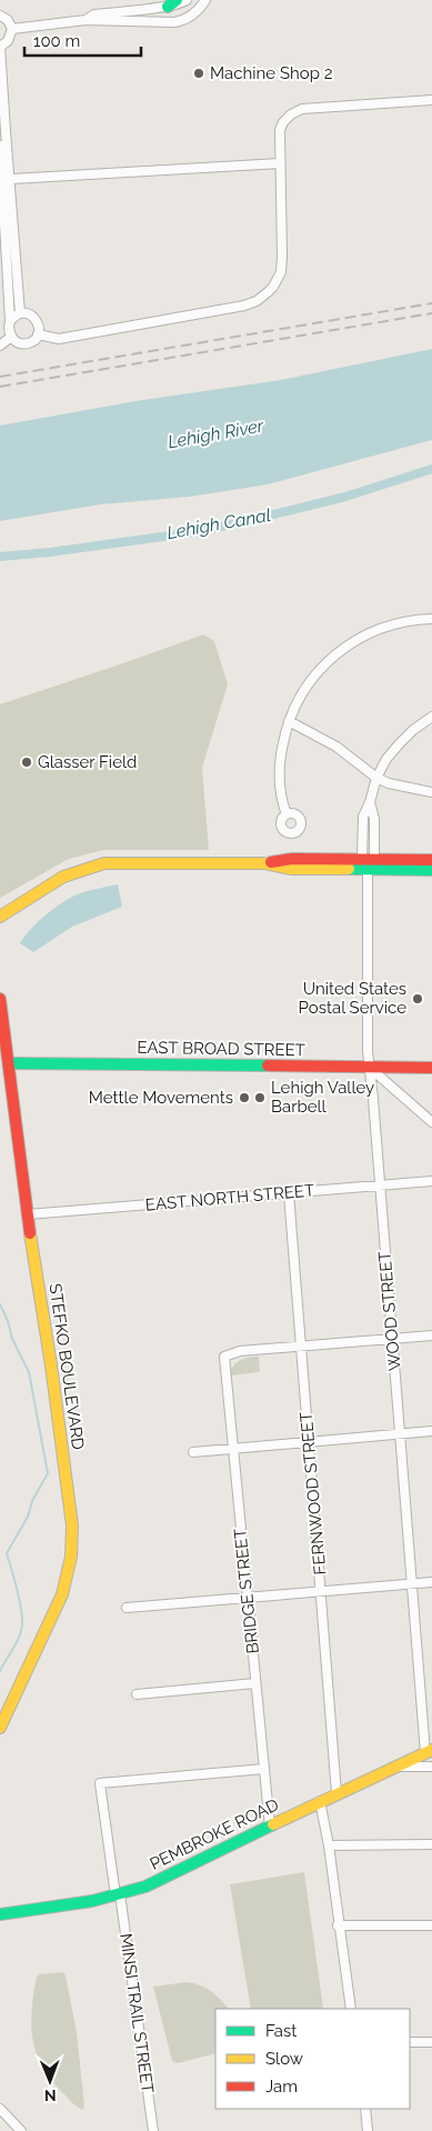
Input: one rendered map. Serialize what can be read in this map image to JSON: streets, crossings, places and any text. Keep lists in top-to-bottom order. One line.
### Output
{"streets":{"main road":["EAST BROAD STREET","STEFKO BOULEVARD","PEMBROKE ROAD"],"street":["EAST NORTH STREET","WOOD STREET","FERNWOOD STREET","BRIDGE STREET","MINSI TRAIL STREET"]},"crossings":[["EAST BROAD STREET","WOOD STREET"],["EAST BROAD STREET","STEFKO BOULEVARD"],["EAST NORTH STREET","WOOD STREET"],["EAST NORTH STREET","STEFKO BOULEVARD"],["EAST NORTH STREET","FERNWOOD STREET"],["WOOD STREET","PEMBROKE ROAD"],["FERNWOOD STREET","BRIDGE STREET"],["FERNWOOD STREET","PEMBROKE ROAD"],["BRIDGE STREET","PEMBROKE ROAD"],["BRIDGE STREET","MINSI TRAIL STREET"],["PEMBROKE ROAD","MINSI TRAIL STREET"]],"water":["Lehigh River","Lehigh Canal"],"places":["Machine Shop 2","Glasser Field","United States Postal Service","Mettle Movements","Lehigh Valley Barbell"],"legend":["Fast","Slow","Jam"],"scale_bar":"100 m","north":"bottom"}
